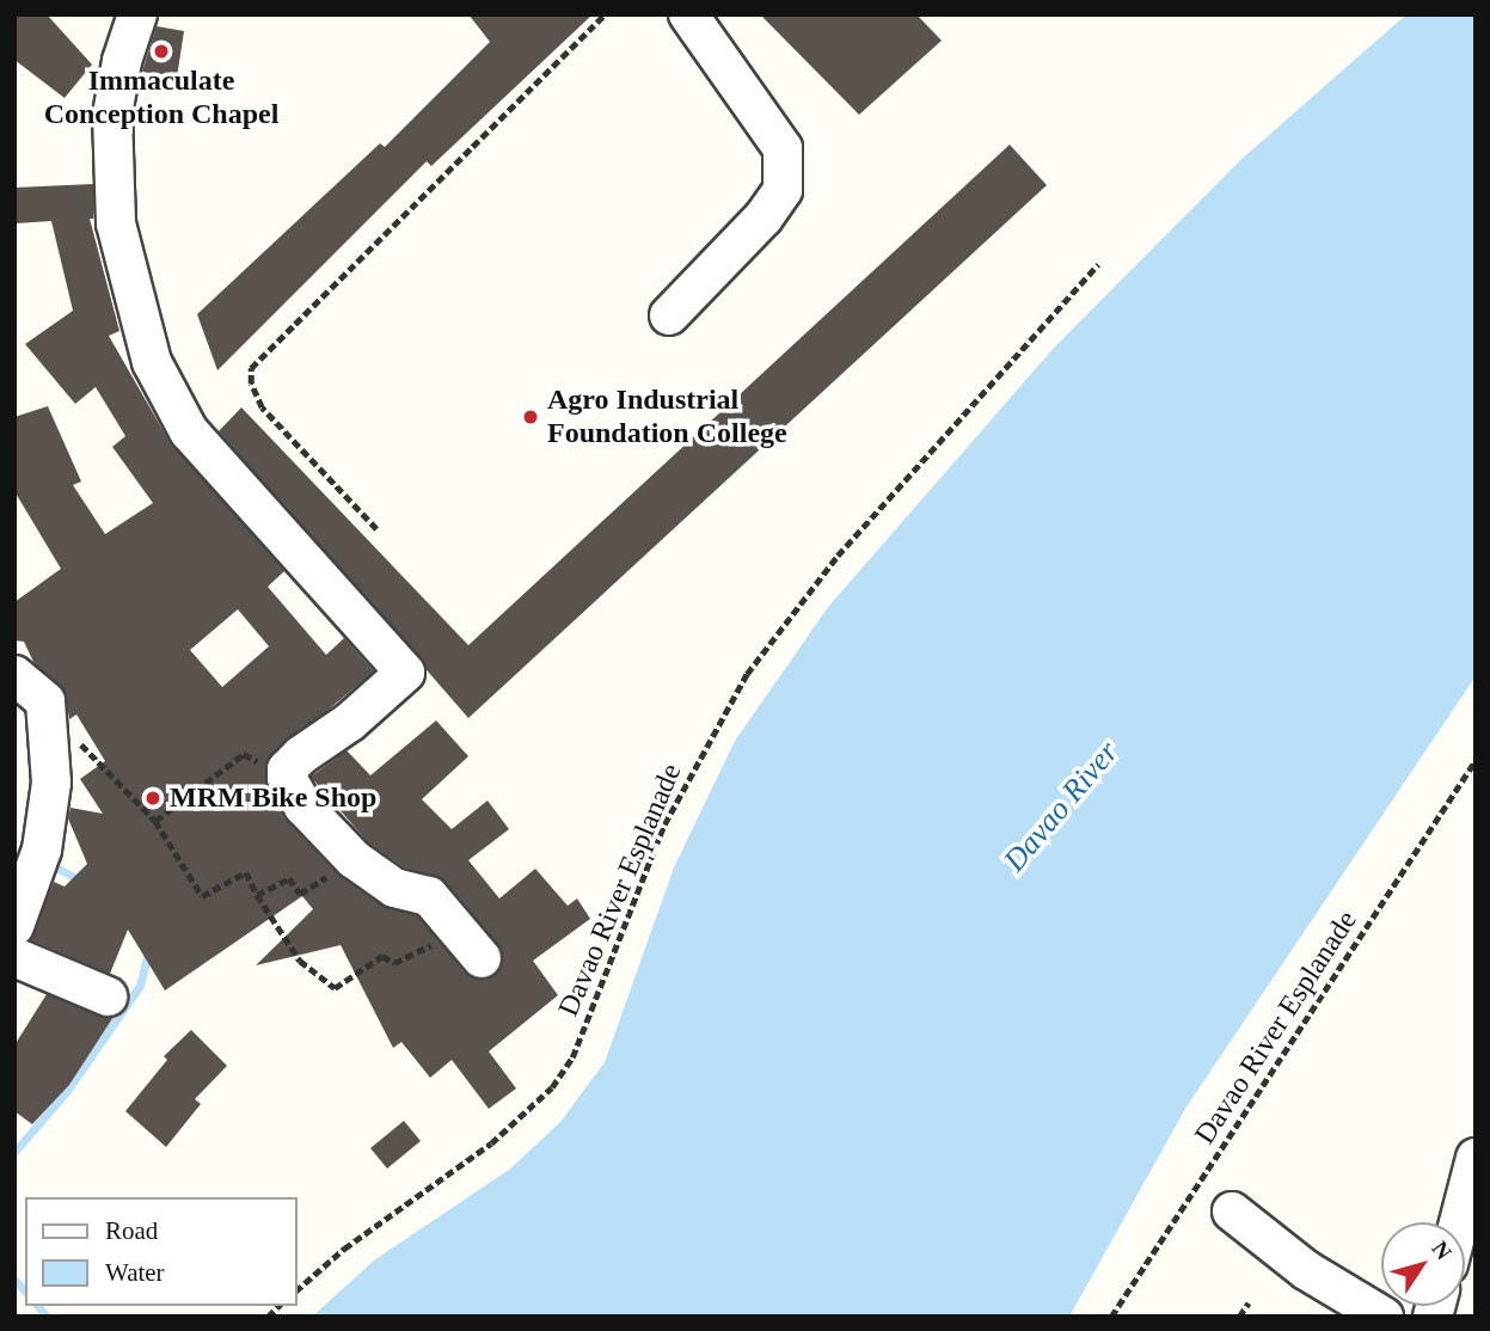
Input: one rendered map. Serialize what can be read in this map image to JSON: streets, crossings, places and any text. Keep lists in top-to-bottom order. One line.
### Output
{"streets":{"path":["Davao River Esplanade"]},"water":["Davao River"],"places":["Immaculate Conception Chapel","Agro Industrial Foundation College","MRM Bike Shop"],"legend":["Road","Water"],"north":"top right"}
